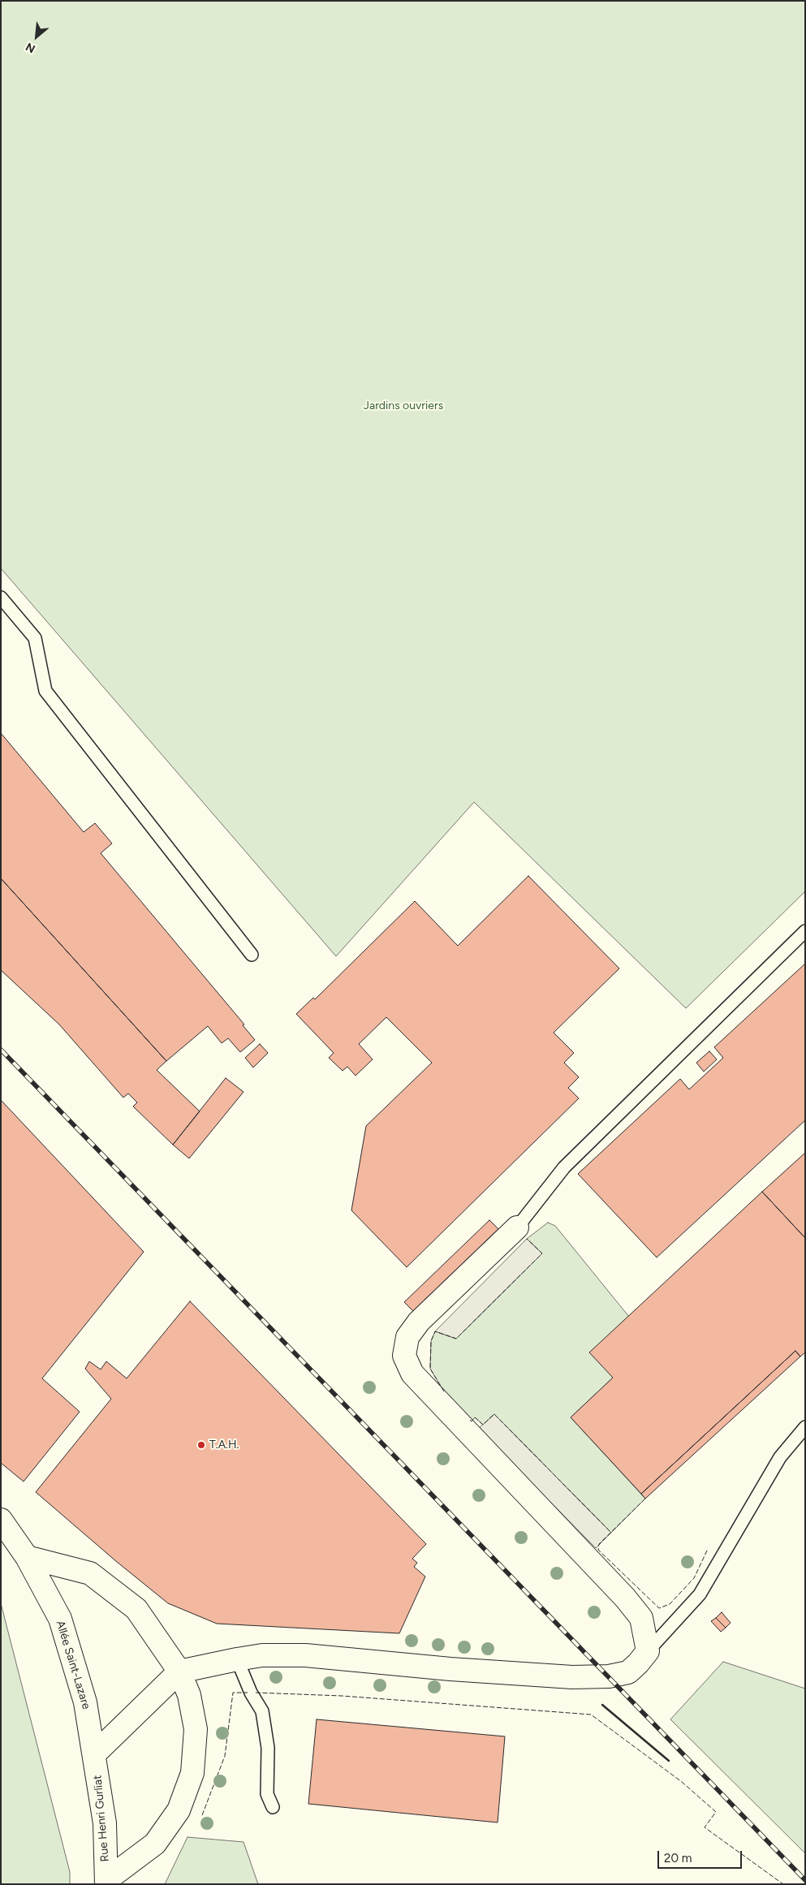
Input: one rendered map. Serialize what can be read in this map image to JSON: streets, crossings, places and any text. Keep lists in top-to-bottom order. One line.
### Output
{"streets":{"street":["Allée Saint-Lazare","Rue Henri Gurliat"]},"crossings":[["Allée Saint-Lazare","Rue Henri Gurliat"]],"parks":["Jardins ouvriers"],"places":["T.A.H."],"scale_bar":"20 m","north":"bottom left"}
